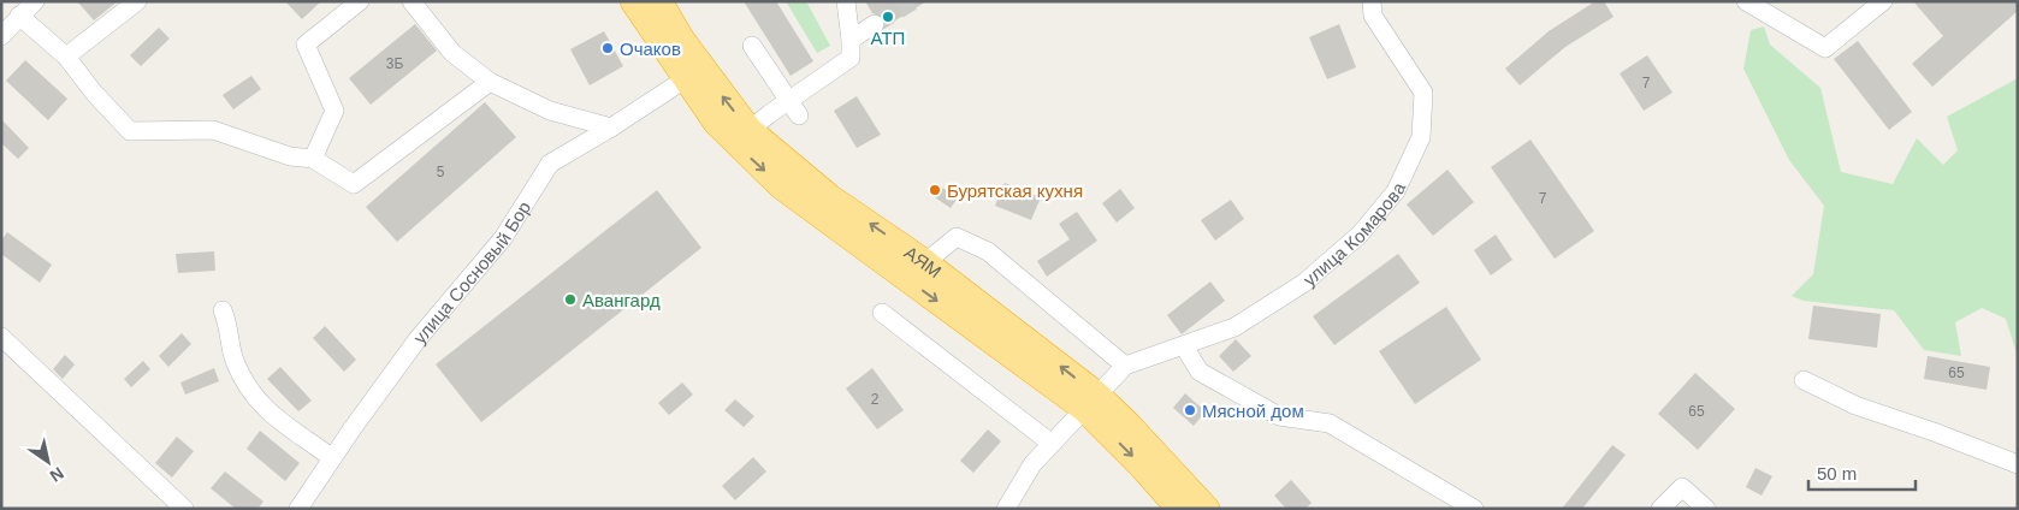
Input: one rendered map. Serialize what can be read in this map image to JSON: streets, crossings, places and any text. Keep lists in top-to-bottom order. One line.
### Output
{"streets":{"highway":["АЯМ"],"street":["улица Комарова","улица Сосновый Бор"]},"crossings":[["АЯМ","улица Сосновый Бор"]],"places":["АТП","Очаков","Бурятская кухня","Авангард","Мясной дом"],"house_numbers":["3Б","7","5","7","65","2","65"],"scale_bar":"50 m","north":"bottom right"}
